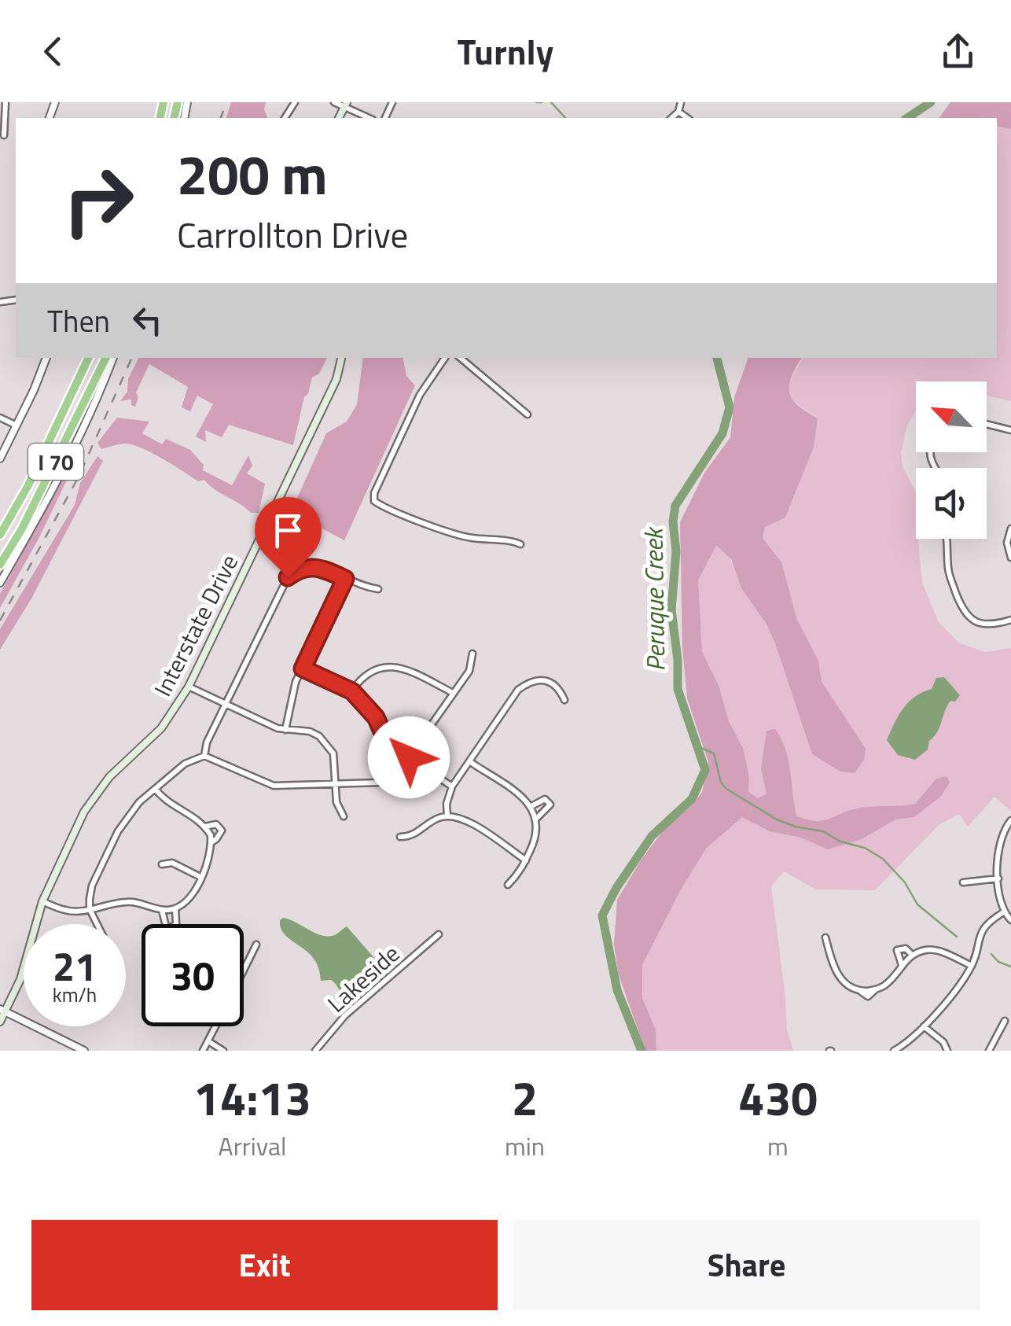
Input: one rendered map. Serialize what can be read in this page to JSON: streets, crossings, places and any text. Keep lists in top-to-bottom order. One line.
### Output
{"streets":{"highway":["I 70"],"main road":["Interstate Drive"],"street":["Lakeside"]},"water":["Peruque Creek"],"north":"top left","page":{"header":"Turnly","turn":["200 m","Carrollton Drive"],"then":"Then","speed":"21 km/h","limit":"30","eta":["14:13","Arrival","2","min","430","m"],"buttons":["Exit","Share"]}}
